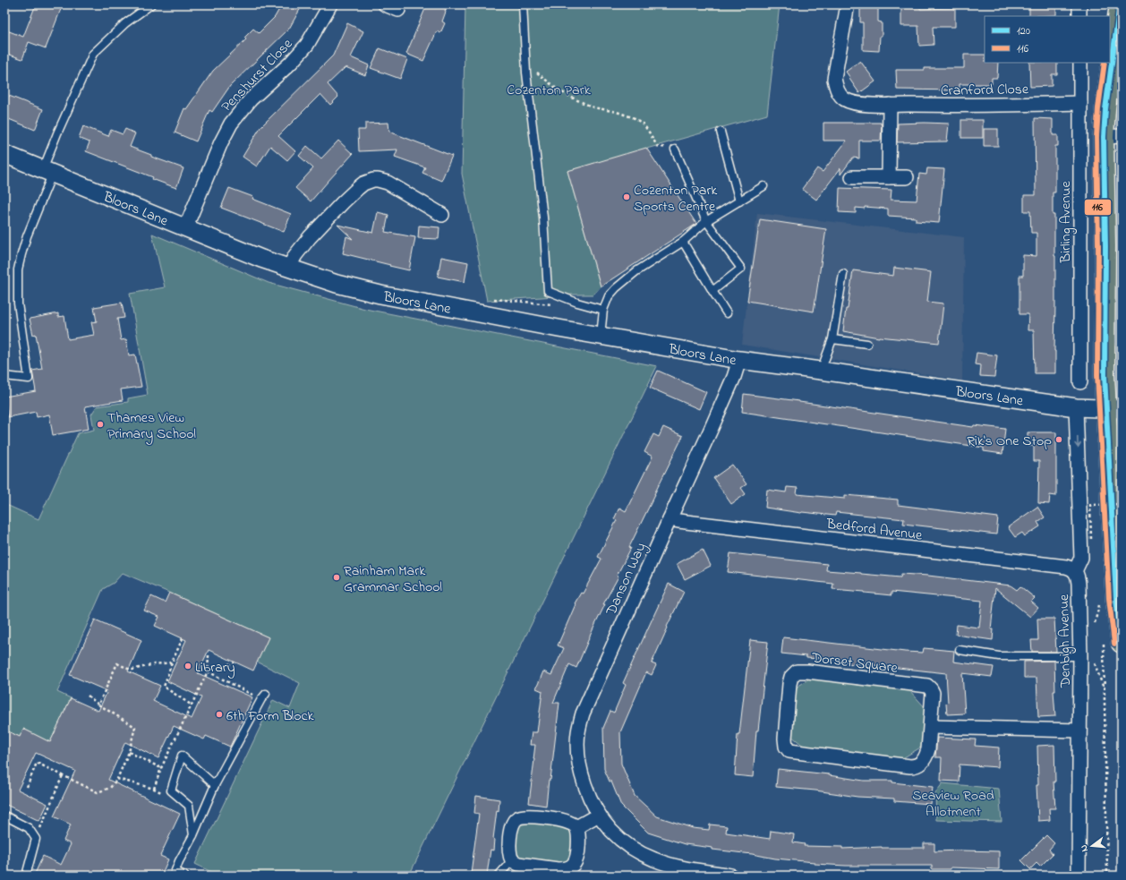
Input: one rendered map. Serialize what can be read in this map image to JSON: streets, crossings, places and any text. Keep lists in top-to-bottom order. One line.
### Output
{"streets":{"street":["Penshurst Close","Cranford Close","Bloors Lane","Birling Avenue","Bedford Avenue","Danson Way","Denbigh Avenue","Dorset Square"]},"crossings":[["Penshurst Close","Bloors Lane"],["Cranford Close","Birling Avenue"],["Bloors Lane","Danson Way"],["Bedford Avenue","Danson Way"],["Bedford Avenue","Denbigh Avenue"]],"parks":["Cozenton Park","Seaview Road Allotment"],"places":["Cozenton Park Sports Centre","Thames View Primary School","Rik's One Stop","Rainham Mark Grammar School","Library","6th Form Block"],"lines":["transit line 120","transit line 116"],"legend":["120","116"],"north":"left"}
